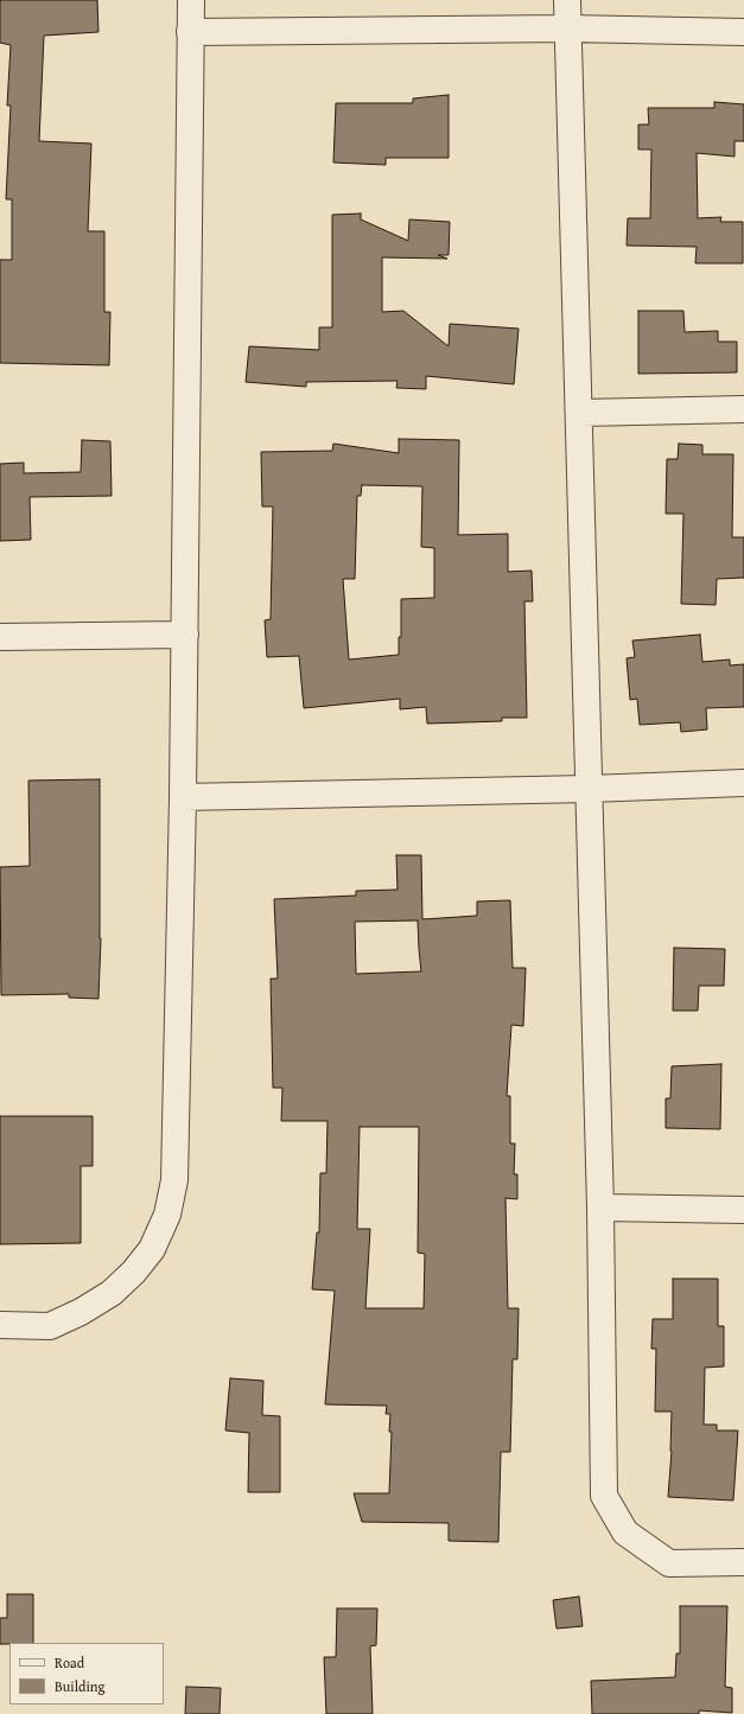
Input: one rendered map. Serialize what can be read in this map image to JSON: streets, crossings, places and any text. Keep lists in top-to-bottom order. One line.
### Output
{"legend":["Road","Building"]}
